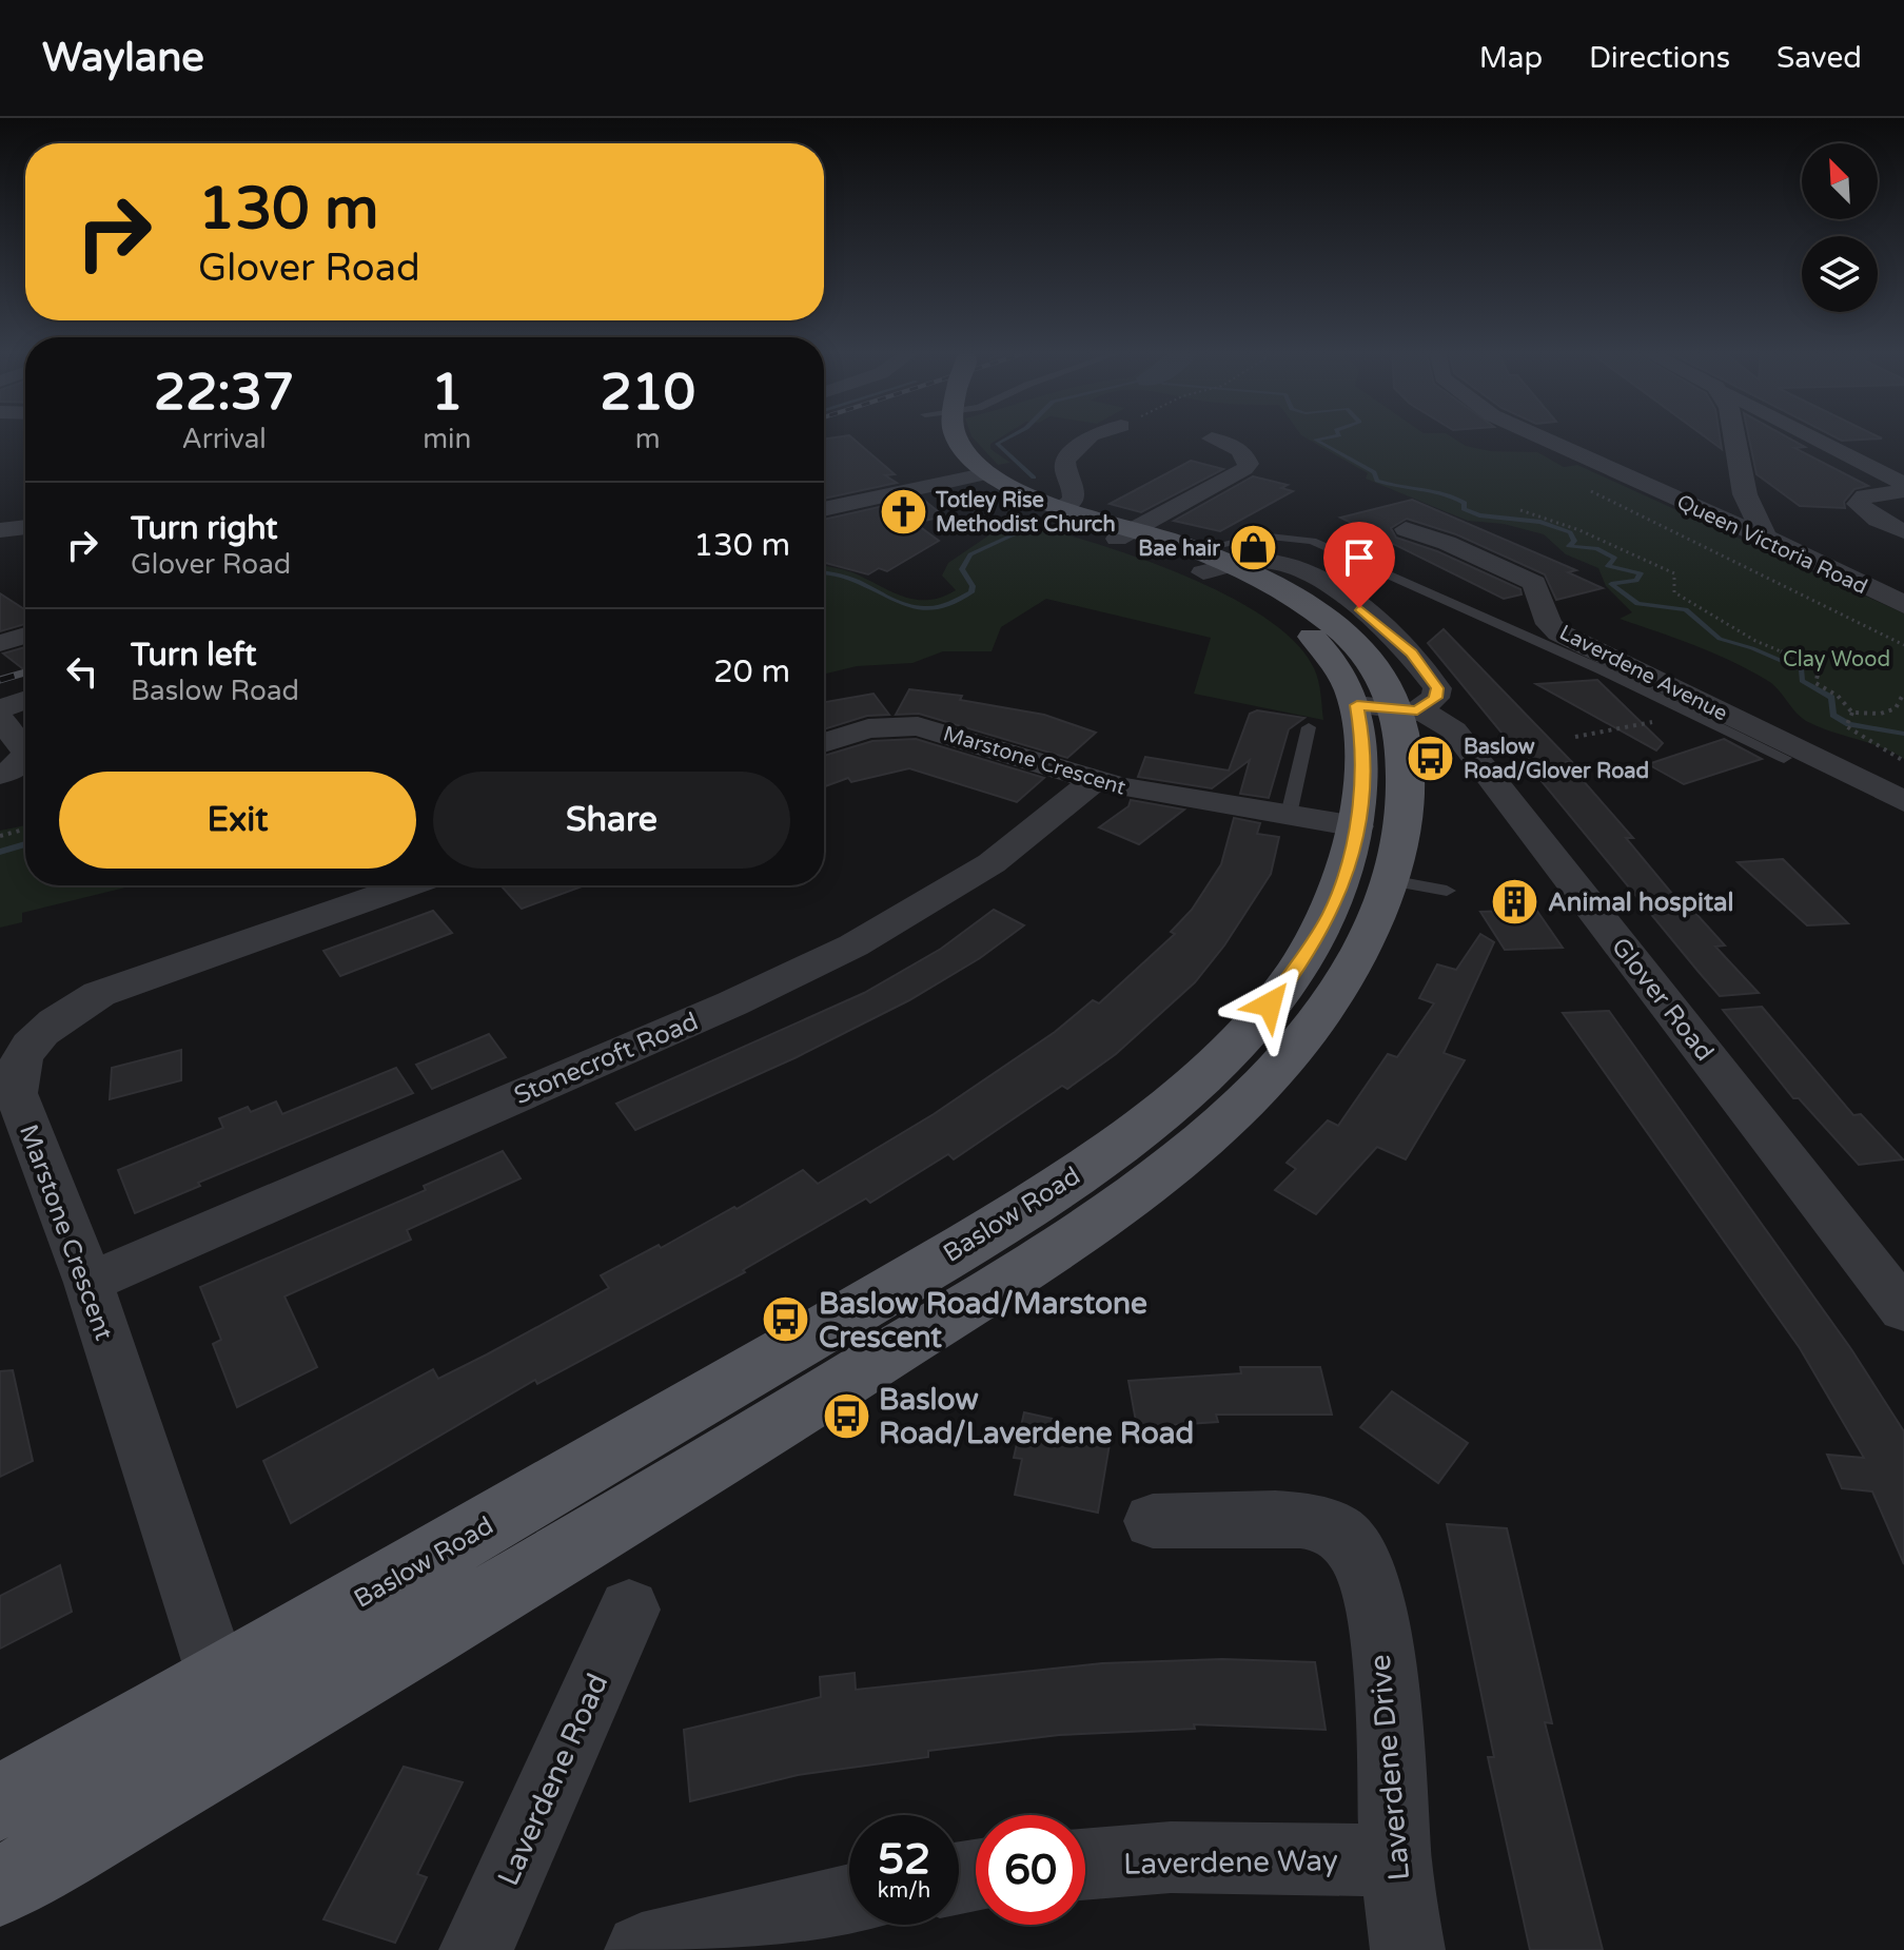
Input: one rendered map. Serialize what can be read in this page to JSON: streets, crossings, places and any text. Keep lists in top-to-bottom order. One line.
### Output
{"streets":{"main road":["Baslow Road"],"street":["Queen Victoria Road","Laverdene Avenue","Marstone Crescent","Glover Road","Stonecroft Road","Laverdene Drive","Laverdene Road","Laverdene Way"]},"crossings":[["Marstone Crescent","Stonecroft Road"],["Marstone Crescent","Baslow Road"],["Glover Road","Baslow Road"],["Laverdene Drive","Laverdene Way"]],"parks":["Clay Wood"],"places":{"church":["Totley Rise Methodist Church"],"shop":["Bae hair"],"bus stop":["Baslow Road/Glover Road","Baslow Road/Marstone Crescent","Baslow Road/Laverdene Road"],"building":["Animal hospital"]},"north":"top left","page":{"header":"Waylane","nav":["Map","Directions","Saved"],"turn":["130 m","Glover Road"],"eta":["22:37","Arrival","1","min","210","m"],"list":[{"name":"Turn right","note":"Glover Road","value":"130 m"},{"name":"Turn left","note":"Baslow Road","value":"20 m"}],"buttons":["Exit","Share"],"speed":"52 km/h","limit":"60"}}
